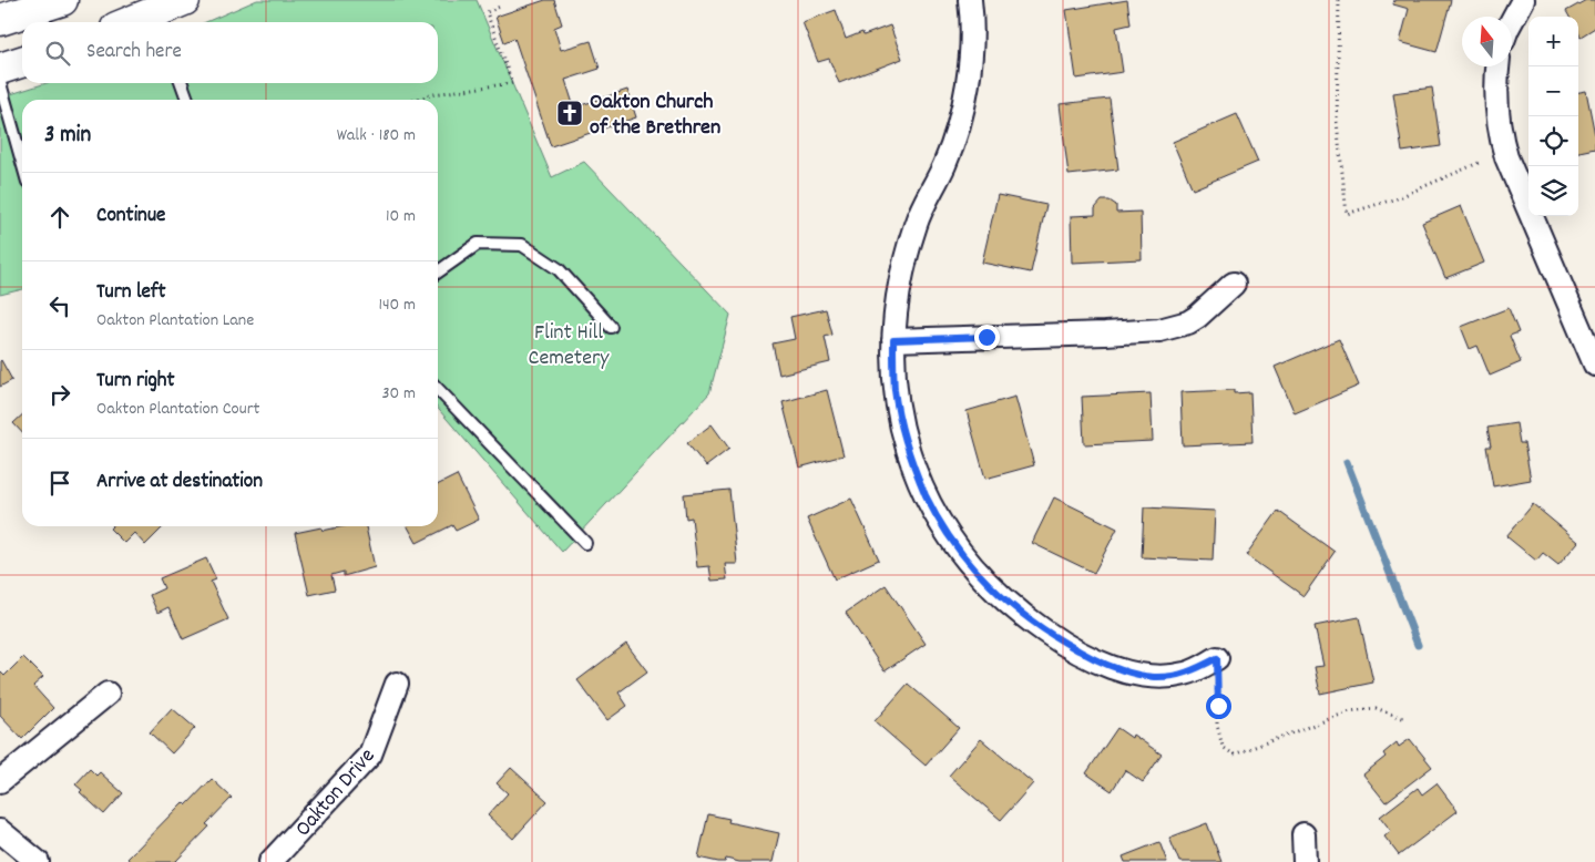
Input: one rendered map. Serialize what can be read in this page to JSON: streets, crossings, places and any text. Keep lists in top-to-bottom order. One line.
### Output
{"streets":{"street":["Oakton Drive"]},"parks":["Flint Hill Cemetery"],"places":{"church":["Oakton Church of the Brethren"]},"north":"top","page":{"map_buttons":["+","−"],"search":"Search here","heading":["3 min","Walk · 180 m"],"list":[["Continue","10 m"],["Turn left","Oakton Plantation Lane","140 m"],["Turn right","Oakton Plantation Court","30 m"],"Arrive at destination"]}}
